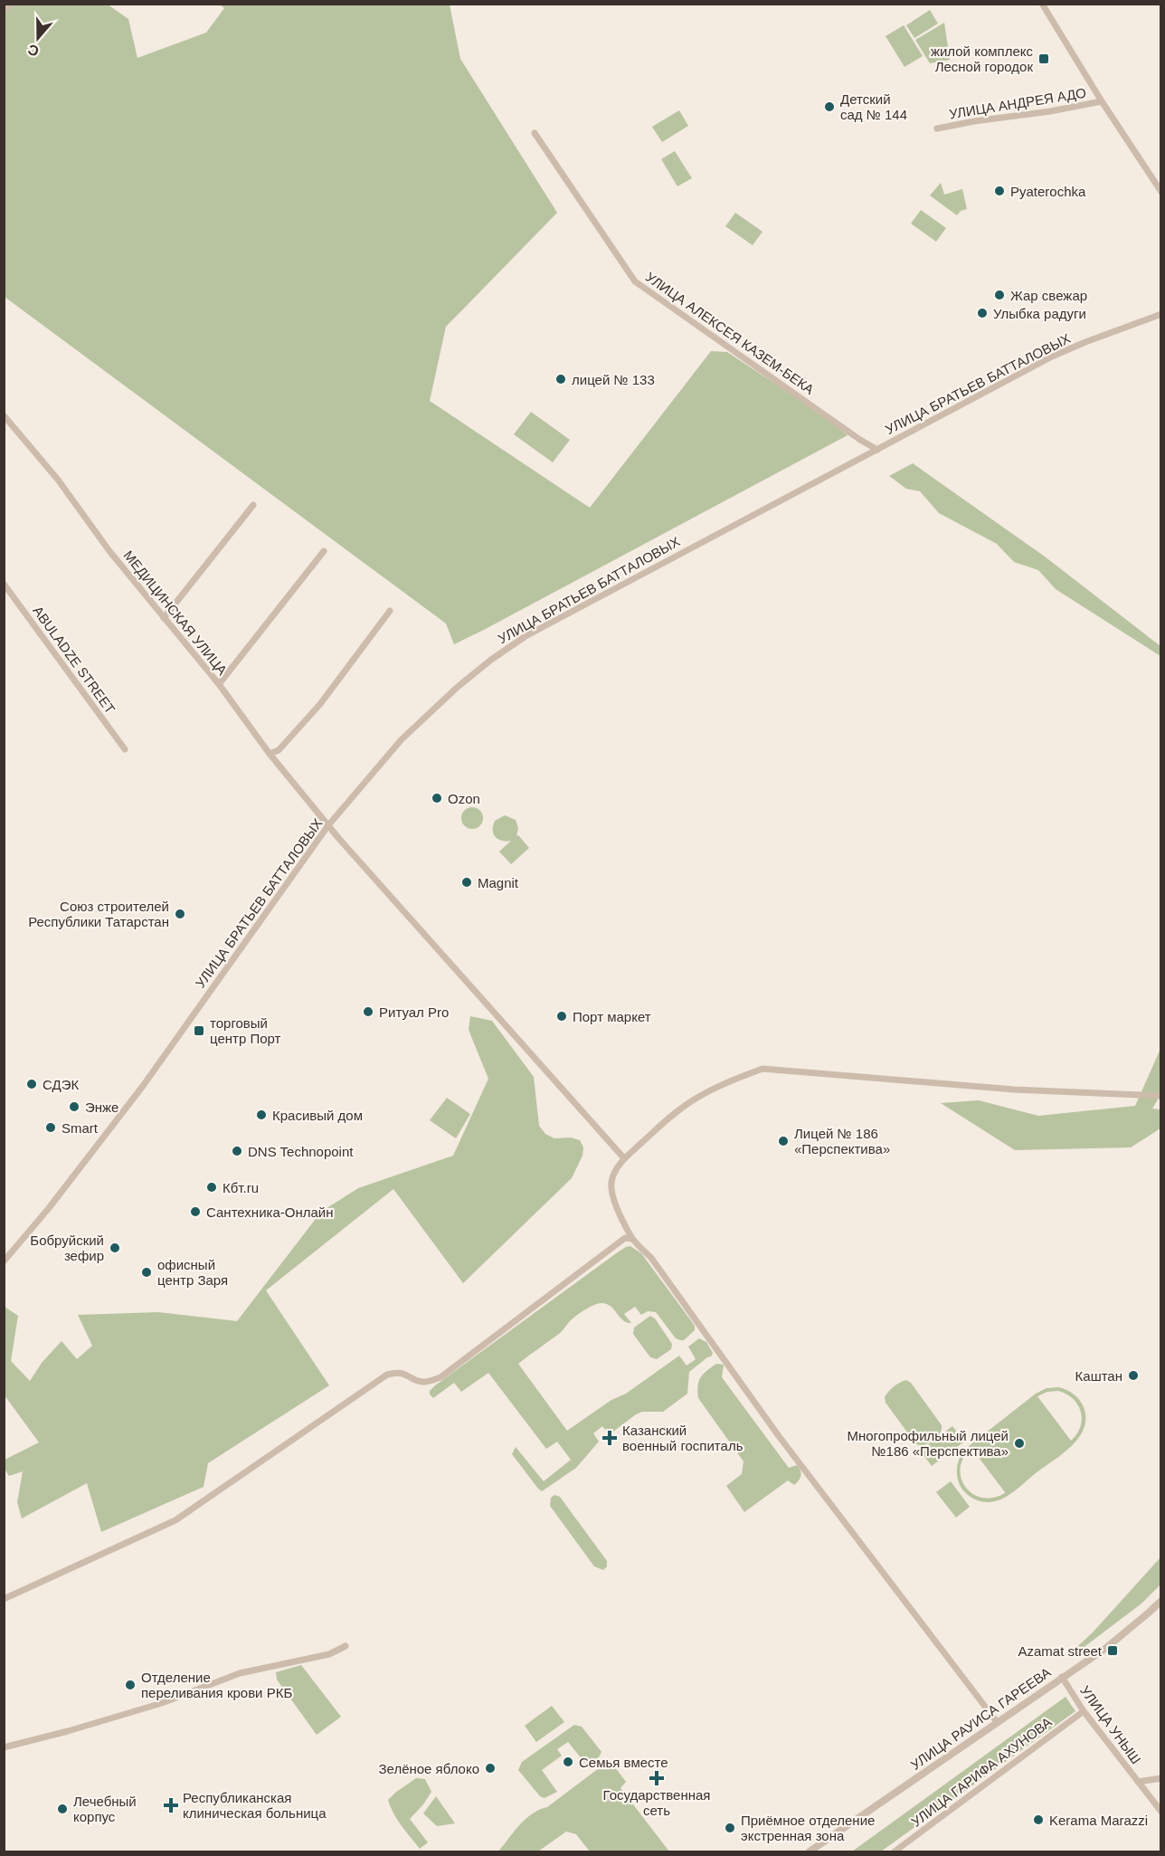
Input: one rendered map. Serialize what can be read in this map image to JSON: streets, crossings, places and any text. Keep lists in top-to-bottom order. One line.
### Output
{"streets":{"street":["УЛИЦА АНДРЕЯ АДО","УЛИЦА АЛЕКСЕЯ КАЗЕМ-БЕКА","УЛИЦА БРАТЬЕВ БАТТАЛОВЫХ","МЕДИЦИНСКАЯ УЛИЦА","ABULADZE STREET","УЛИЦА РАУИСА ГАРЕЕВА","УЛИЦА УНЫШ","УЛИЦА ГАРИФА АХУНОВА"]},"crossings":[["УЛИЦА АЛЕКСЕЯ КАЗЕМ-БЕКА","УЛИЦА БРАТЬЕВ БАТТАЛОВЫХ"],["УЛИЦА БРАТЬЕВ БАТТАЛОВЫХ","МЕДИЦИНСКАЯ УЛИЦА"],["УЛИЦА РАУИСА ГАРЕЕВА","УЛИЦА УНЫШ"],["УЛИЦА УНЫШ","УЛИЦА ГАРИФА АХУНОВА"]],"places":{"transit":["жилой комплекс Лесной городок","торговый центр Порт","Azamat street"],"other":["Детский сад № 144","Pyaterochka","Жар свежар","Улыбка радуги","лицей № 133","Ozon","Magnit","Союз строителей Республики Татарстан","Ритуал Pro","Порт маркет","СДЭК","Энже","Красивый дом","Smart","Лицей № 186 «Перспектива»","DNS Technopoint","Кбт.ru","Сантехника-Онлайн","Бобруйский зефир","офисный центр Заря","Каштан","Многопрофильный лицей №186 «Перспектива»","Отделение переливания крови РКБ","Семья вместе","Зелёное яблоко","Лечебный корпус","Kerama Marazzi","Приёмное отделение экстренная зона"],"health":["Казанский военный госпиталь","Государственная сеть","Республиканская клиническая больница"]},"north":"bottom"}
